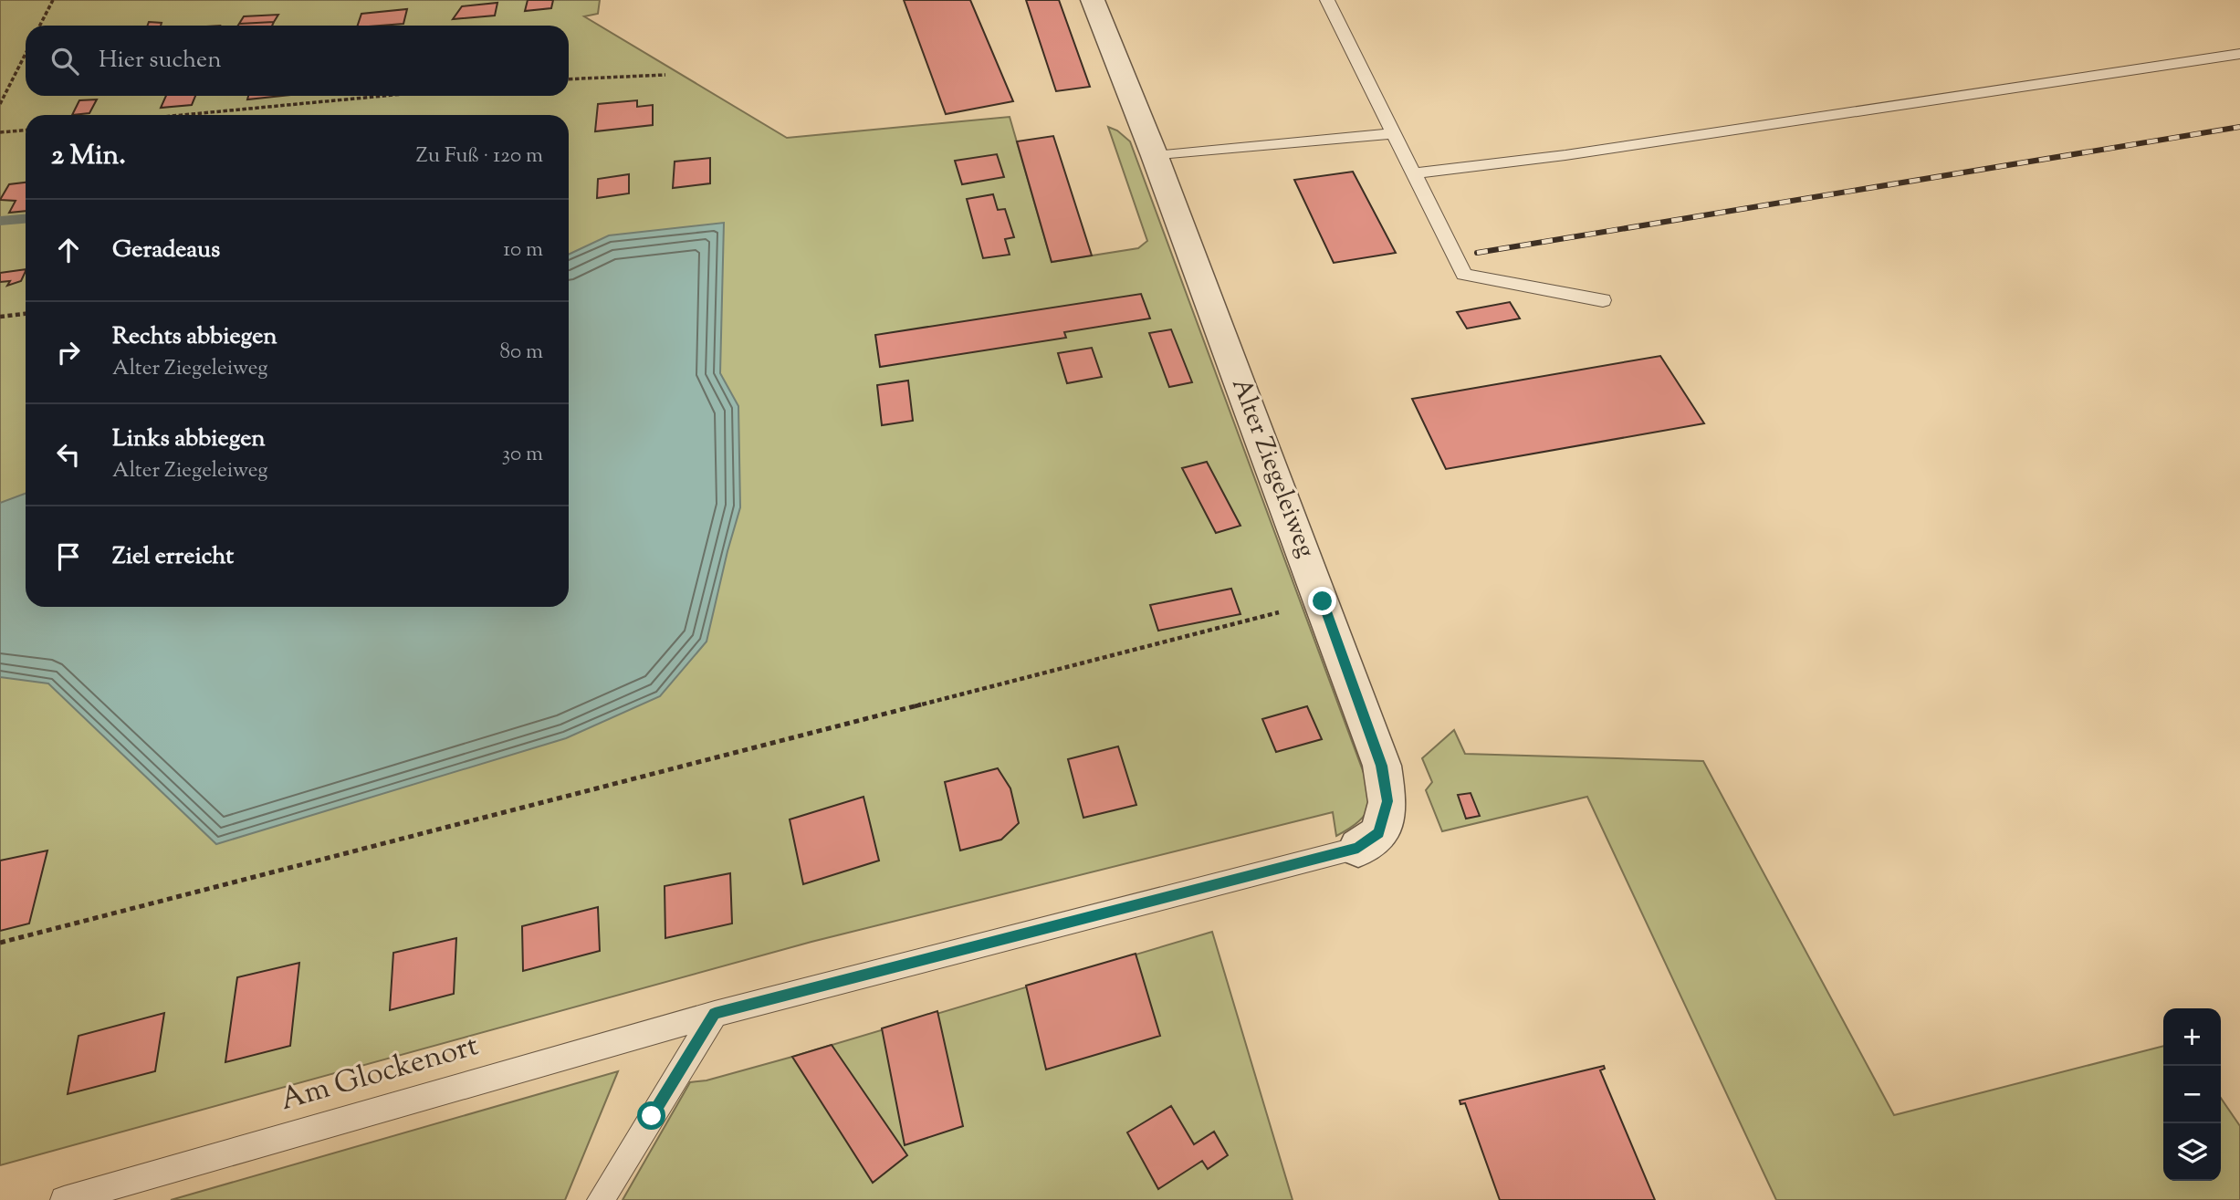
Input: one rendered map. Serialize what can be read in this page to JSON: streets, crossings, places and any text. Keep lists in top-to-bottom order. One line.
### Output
{"streets":{"street":["Alter Ziegeleiweg"],"lane":["Am Glockenort"]},"crossings":[["Alter Ziegeleiweg","Am Glockenort"]],"page":{"search":"Hier suchen","heading":["2 Min.","Zu Fuß · 120 m"],"list":[["Geradeaus","10 m"],["Rechts abbiegen","Alter Ziegeleiweg","80 m"],["Links abbiegen","Alter Ziegeleiweg","30 m"],"Ziel erreicht"],"map_buttons":["+","−"]}}
